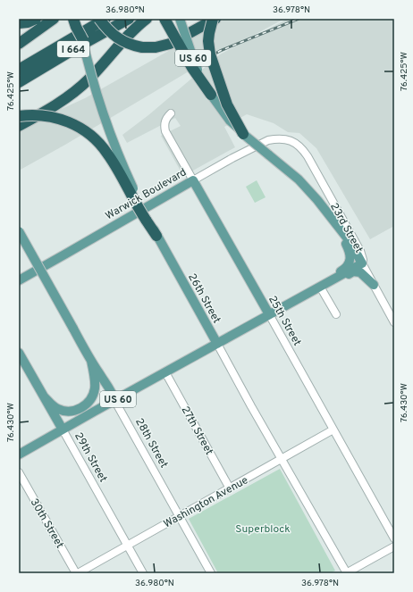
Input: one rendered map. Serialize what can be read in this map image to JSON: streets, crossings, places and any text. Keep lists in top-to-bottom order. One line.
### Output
{"streets":{"highway":["I 664"],"main road":["US 60","Warwick Boulevard","26th Street","25th Street","28th Street","29th Street"],"street":["23rd Street","27th Street","Washington Avenue","30th Street"]},"crossings":[["US 60","26th Street"],["US 60","25th Street"],["US 60","27th Street"],["US 60","28th Street"],["US 60","29th Street"],["Warwick Boulevard","23rd Street"],["Warwick Boulevard","25th Street"],["26th Street","Washington Avenue"],["25th Street","Washington Avenue"],["27th Street","Washington Avenue"],["28th Street","Washington Avenue"],["29th Street","Washington Avenue"],["Washington Avenue","30th Street"]],"parks":["Superblock"],"coordinates":["36.980°N","36.978°N","76.425°W","76.430°W"]}
